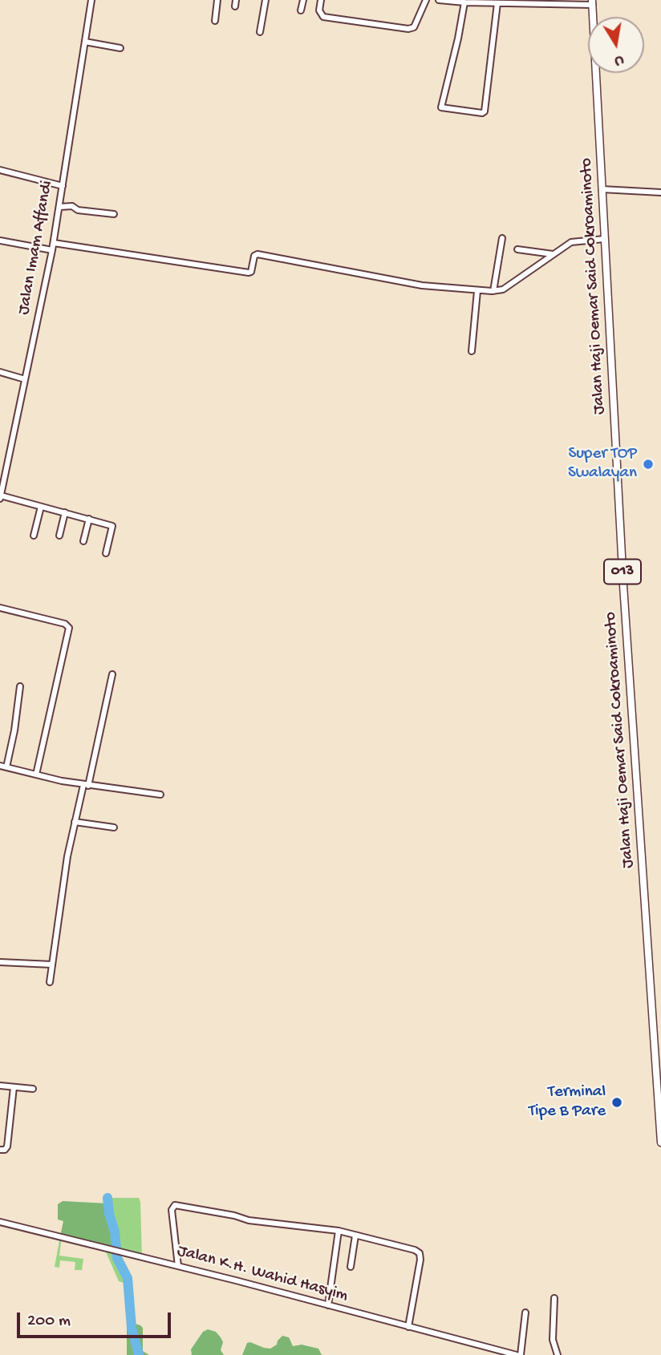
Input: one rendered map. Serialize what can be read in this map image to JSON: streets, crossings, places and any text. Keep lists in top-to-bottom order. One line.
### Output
{"streets":{"main road":["Jalan Haji Oemar Said Cokroaminoto","013"],"street":["Jalan Imam Affandi","Jalan K.H. Wahid Hasyim"]},"places":["Super TOP Swalayan","Terminal Tipe B Pare"],"scale_bar":"200 m","north":"bottom"}
